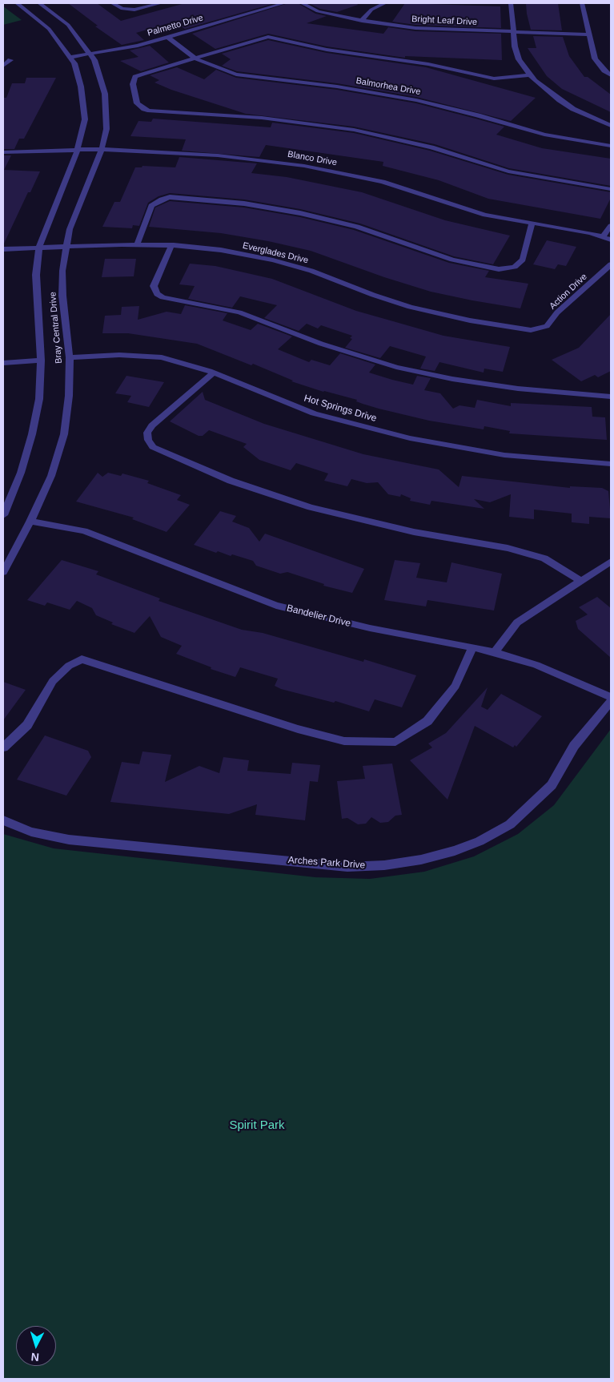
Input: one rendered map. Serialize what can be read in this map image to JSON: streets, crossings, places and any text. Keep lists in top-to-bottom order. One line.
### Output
{"streets":{"street":["Bright Leaf Drive","Palmetto Drive","Balmorhea Drive","Blanco Drive","Everglades Drive","Action Drive","Bray Central Drive","Hot Springs Drive","Bandelier Drive","Arches Park Drive"]},"crossings":[["Palmetto Drive","Balmorhea Drive"],["Palmetto Drive","Bray Central Drive"],["Blanco Drive","Bray Central Drive"],["Everglades Drive","Action Drive"],["Everglades Drive","Bray Central Drive"],["Bray Central Drive","Hot Springs Drive"],["Bray Central Drive","Bandelier Drive"]],"parks":["Spirit Park"],"north":"bottom"}
